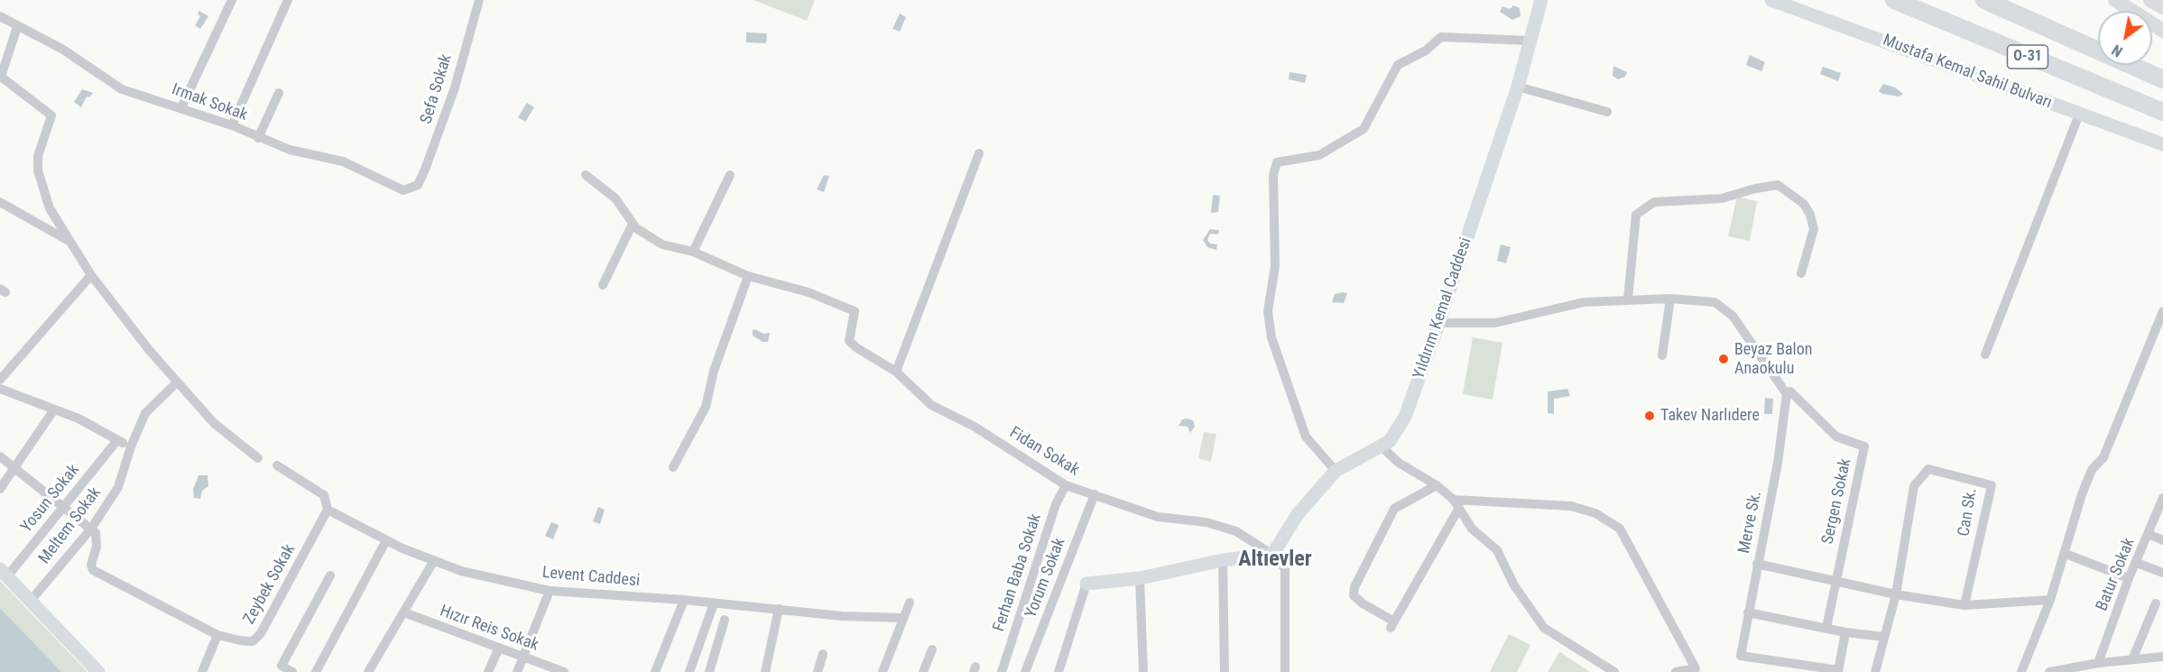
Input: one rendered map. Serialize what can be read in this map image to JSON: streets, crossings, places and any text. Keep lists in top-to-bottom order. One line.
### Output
{"streets":{"highway":["O-31"],"street":["Mustafa Kemal Sahil Bulvarı","Sefa Sokak","Irmak Sokak","Yıldırım Kemal Caddesi","Fidan Sokak","Yosun Sokak","Sergen Sokak","Can Sk.","Merve Sk.","Meltem Sokak","Ferhan Baba Sokak","Batur Sokak","Levent Caddesi","Yorum Sokak","Zeybek Sokak","Hızır Reis Sokak"]},"crossings":[["Sefa Sokak","Irmak Sokak"],["Yıldırım Kemal Caddesi","Fidan Sokak"],["Fidan Sokak","Ferhan Baba Sokak"],["Fidan Sokak","Yorum Sokak"],["Sergen Sokak","Merve Sk."],["Levent Caddesi","Zeybek Sokak"]],"districts":["Altıevler"],"places":["Beyaz Balon Anaokulu","Takev Narlıdere"],"north":"bottom left"}
